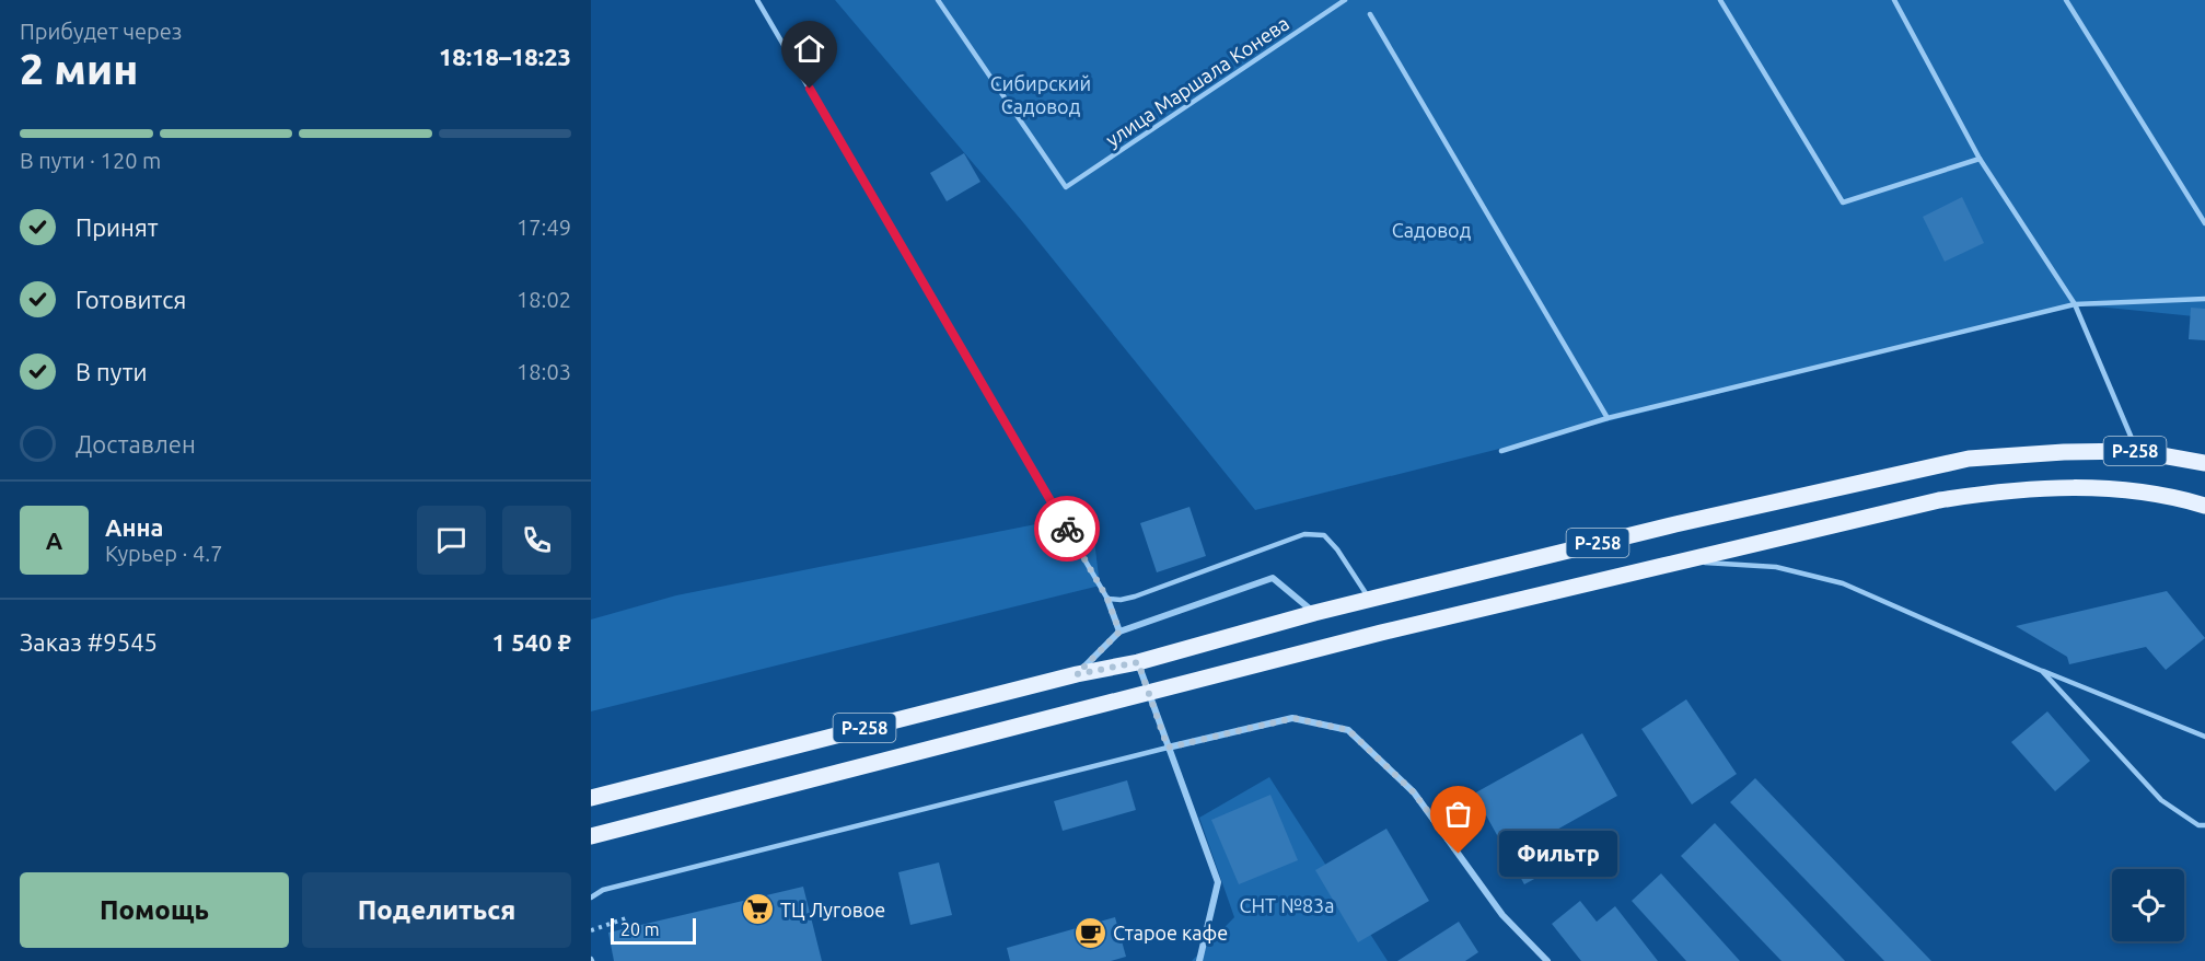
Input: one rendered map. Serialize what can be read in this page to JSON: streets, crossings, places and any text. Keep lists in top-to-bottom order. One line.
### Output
{"streets":{"main road":["Р-258"],"lane":["улица Маршала Конева"]},"parks":["Сибирский Садовод","Садовод","СНТ №83а"],"places":{"other":["Фильтр"],"supermarket":["ТЦ Луговое"],"cafe":["Старое кафе"]},"scale_bar":"20 m","page":{"heading":["2 мин","Прибудет через","18:18–18:23"],"panel":["Анна","Курьер · 4.7","Заказ #9545","1 540 ₽"],"bar":"В пути · 120 m","list":[["Принят","17:49"],["Готовится","18:02"],["В пути","18:03"],"Доставлен"],"round":"А","bubble":"Фильтр","buttons":["Помощь","Поделиться"],"scale":"20 m"}}
